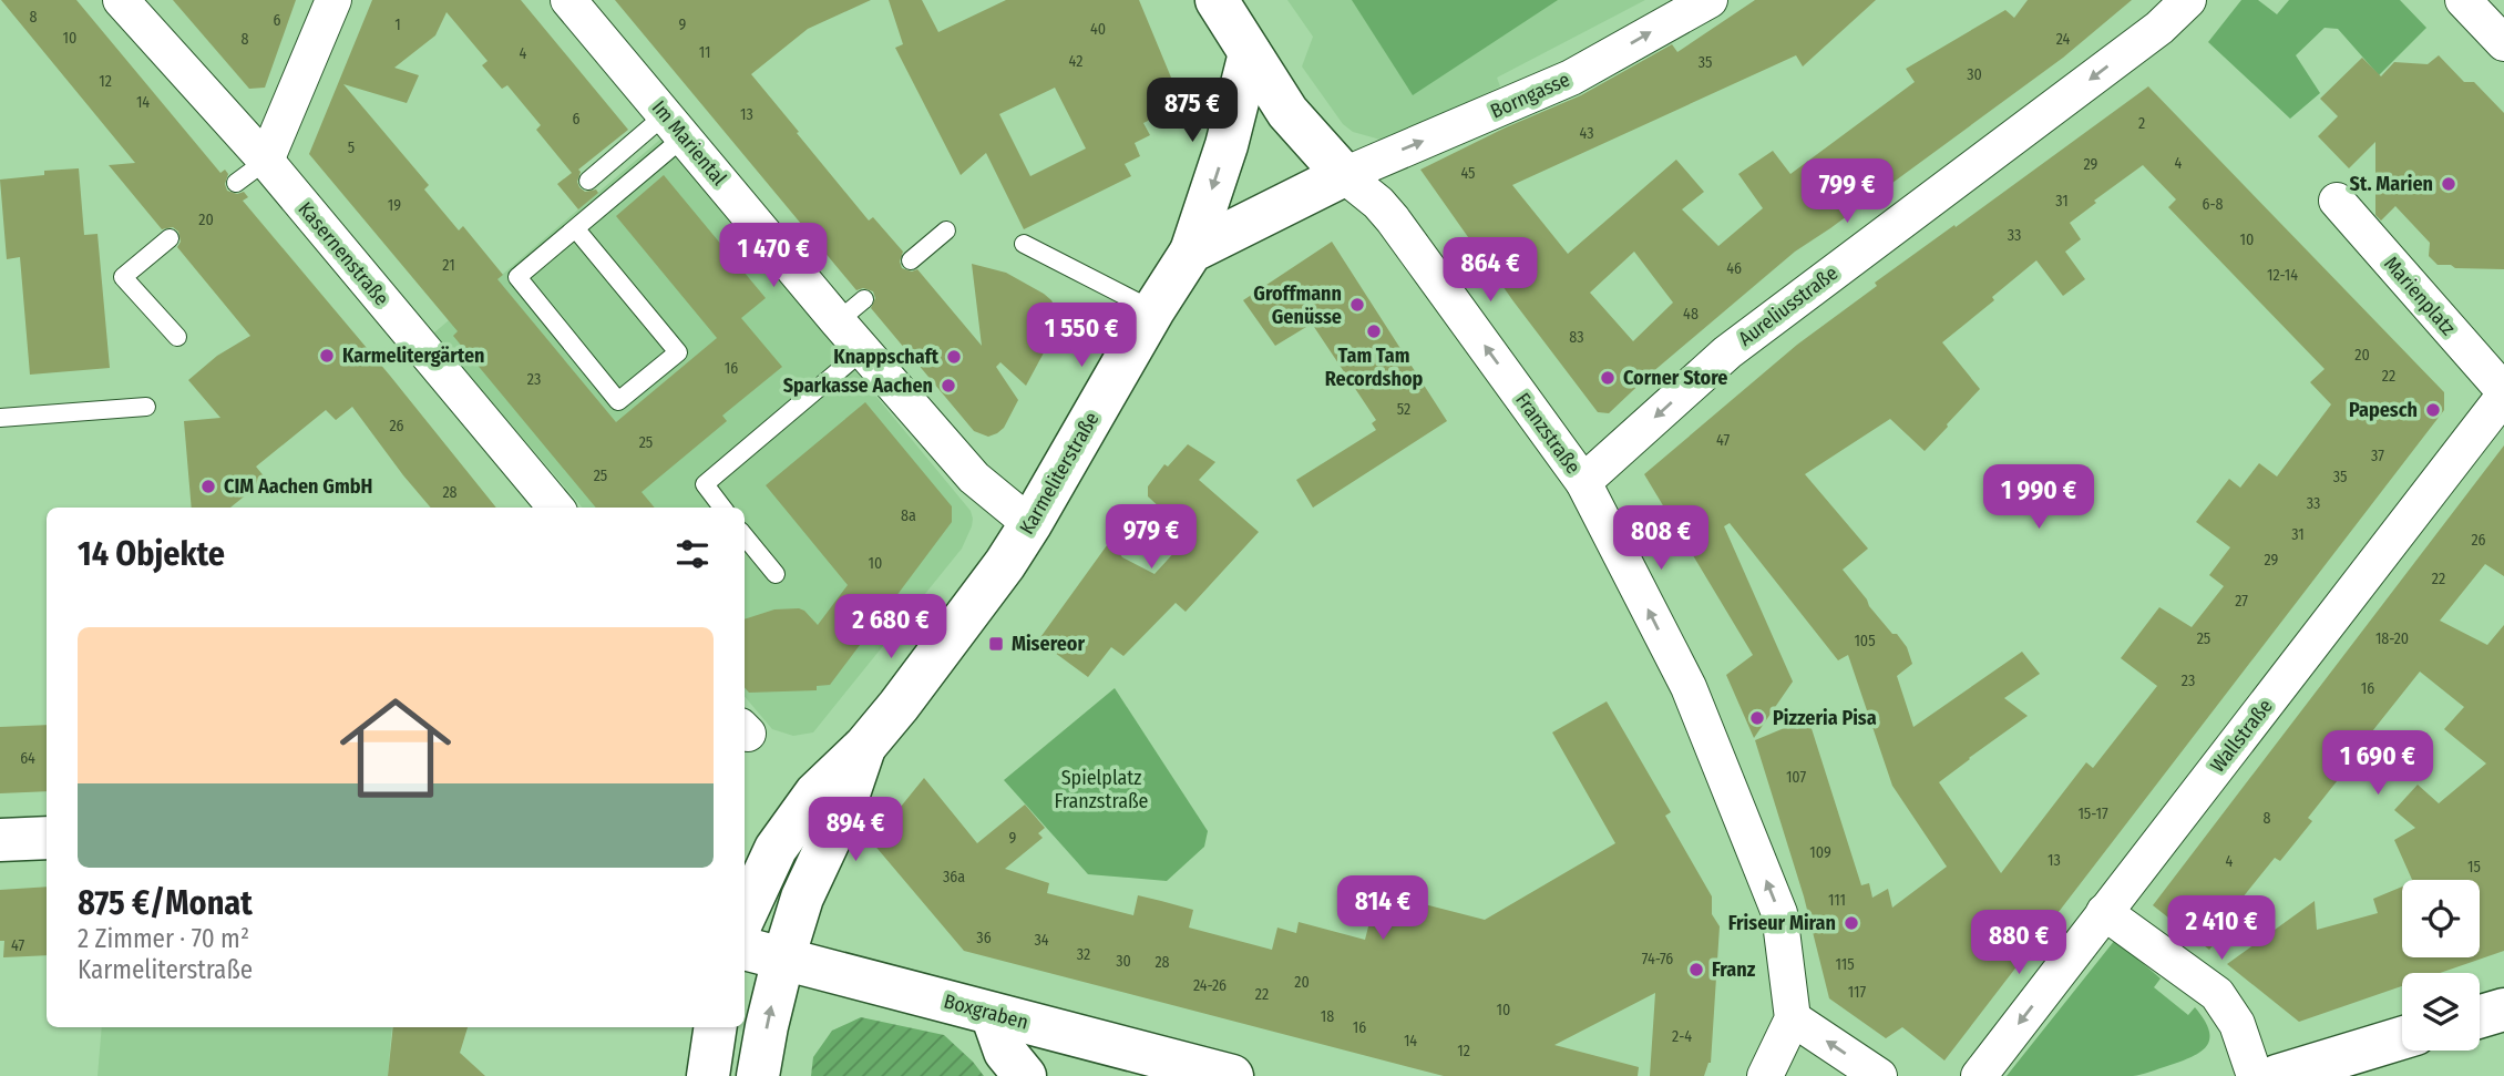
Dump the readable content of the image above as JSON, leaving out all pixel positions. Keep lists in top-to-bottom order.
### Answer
{
  "streets": {
    "street": [
      "Borngasse",
      "Im Mariental",
      "Kasernenstraße",
      "Marienplatz",
      "Aureliusstraße",
      "Franzstraße",
      "Karmeliterstraße",
      "Wallstraße",
      "Boxgraben"
    ]
  },
  "crossings": [
    ["Borngasse", "Franzstraße"],
    ["Im Mariental", "Karmeliterstraße"],
    ["Marienplatz", "Wallstraße"],
    ["Aureliusstraße", "Franzstraße"],
    ["Franzstraße", "Karmeliterstraße"],
    ["Karmeliterstraße", "Boxgraben"]
  ],
  "one_way": ["Borngasse", "Aureliusstraße", "Franzstraße"],
  "parks": ["Spielplatz Franzstraße"],
  "places": {
    "other": [
      "St. Marien",
      "Groffmann Genüsse",
      "Tam Tam Recordshop",
      "Karmelitergärten",
      "Knappschaft",
      "Corner Store",
      "Sparkasse Aachen",
      "Papesch",
      "CIM Aachen GmbH",
      "Pizzeria Pisa",
      "Friseur Miran",
      "Franz"
    ],
    "transit": ["Misereor"]
  },
  "house_numbers": [
    "8",
    "6",
    "1",
    "9",
    "40",
    "10",
    "8",
    "24",
    "11",
    "4",
    "42",
    "35",
    "30",
    "12",
    "14",
    "13",
    "6",
    "2",
    "43",
    "5",
    "4",
    "29",
    "45",
    "31",
    "6-8",
    "19",
    "20",
    "33",
    "10",
    "21",
    "46",
    "12-14",
    "48",
    "83",
    "20",
    "16",
    "22",
    "23",
    "52",
    "26",
    "47",
    "25",
    "37",
    "25",
    "35",
    "28",
    "33",
    "8a",
    "31",
    "26",
    "29",
    "10",
    "22",
    "27",
    "25",
    "18-20",
    "105",
    "23",
    "16",
    "64",
    "107",
    "15-17",
    "8",
    "9",
    "109",
    "13",
    "4",
    "15",
    "36a",
    "111",
    "36",
    "34",
    "47",
    "32",
    "74-76",
    "30",
    "28",
    "115",
    "20",
    "24-26",
    "117",
    "22",
    "10",
    "18",
    "16",
    "2-4",
    "14",
    "12"
  ],
  "page": {
    "price": [
      "875 €",
      "799 €",
      "1 470 €",
      "864 €",
      "1 550 €",
      "1 990 €",
      "979 €",
      "808 €",
      "2 680 €",
      "1 690 €",
      "894 €",
      "814 €",
      "2 410 €",
      "880 €"
    ],
    "heading": "14 Objekte",
    "list": [
      {
        "name": "875 €/Monat",
        "note": "2 Zimmer · 70 m² · Karmeliterstraße"
      }
    ]
  }
}
